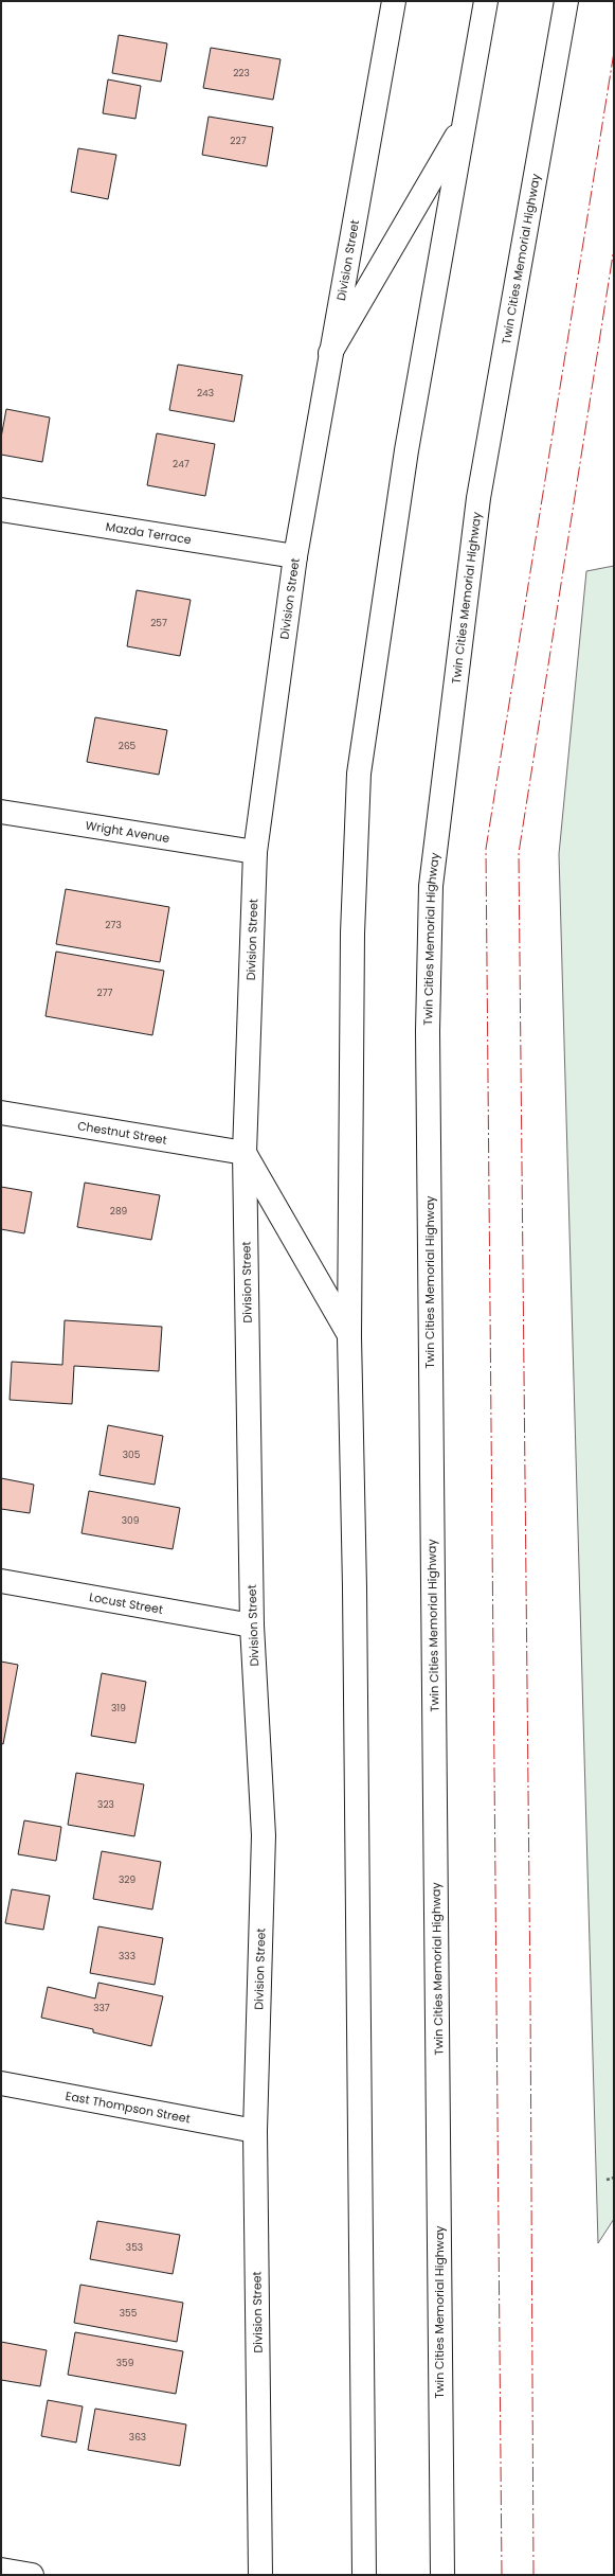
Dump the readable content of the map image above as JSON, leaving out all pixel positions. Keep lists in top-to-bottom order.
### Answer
{
  "streets": {
    "main road": [
      "Division Street",
      "Twin Cities Memorial Highway",
      "Mazda Terrace",
      "Wright Avenue",
      "Chestnut Street",
      "Locust Street",
      "East Thompson Street"
    ]
  },
  "crossings": [
    ["Division Street", "Mazda Terrace"],
    ["Division Street", "Wright Avenue"],
    ["Division Street", "Chestnut Street"],
    ["Division Street", "Locust Street"],
    ["Division Street", "East Thompson Street"]
  ],
  "house_numbers": [
    "223",
    "227",
    "243",
    "247",
    "257",
    "265",
    "273",
    "277",
    "289",
    "305",
    "309",
    "319",
    "323",
    "329",
    "333",
    "337",
    "353",
    "355",
    "359",
    "363"
  ]
}
